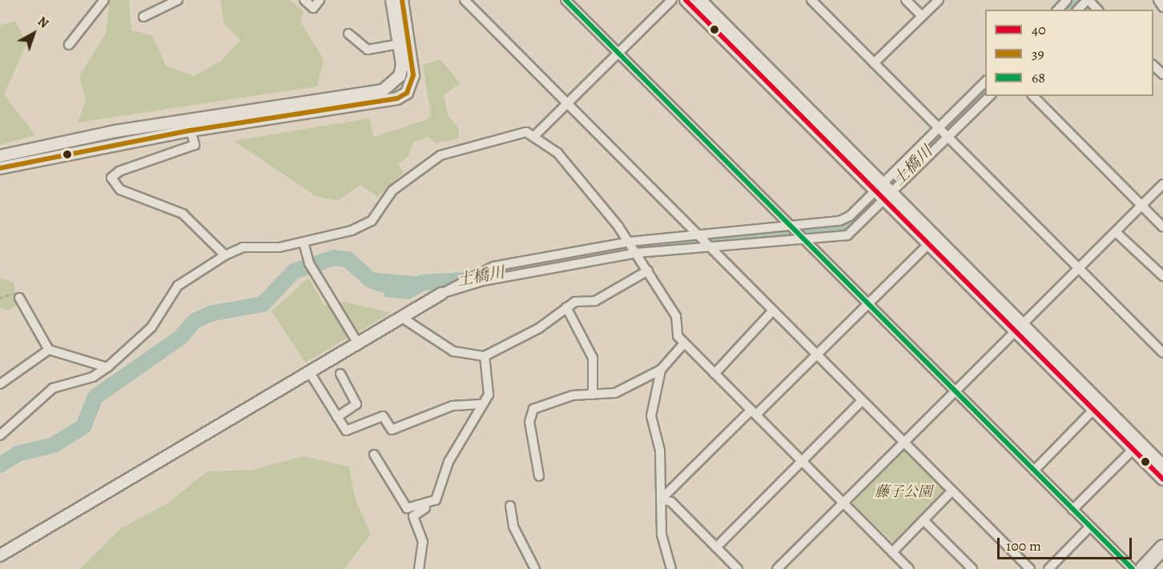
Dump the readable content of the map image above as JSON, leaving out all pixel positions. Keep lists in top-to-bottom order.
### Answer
{
  "water": ["土橋川"],
  "parks": ["藤子公園"],
  "lines": ["transit line 40", "transit line 39", "transit line 68"],
  "legend": ["40", "39", "68"],
  "scale_bar": "100 m",
  "north": "top right"
}
